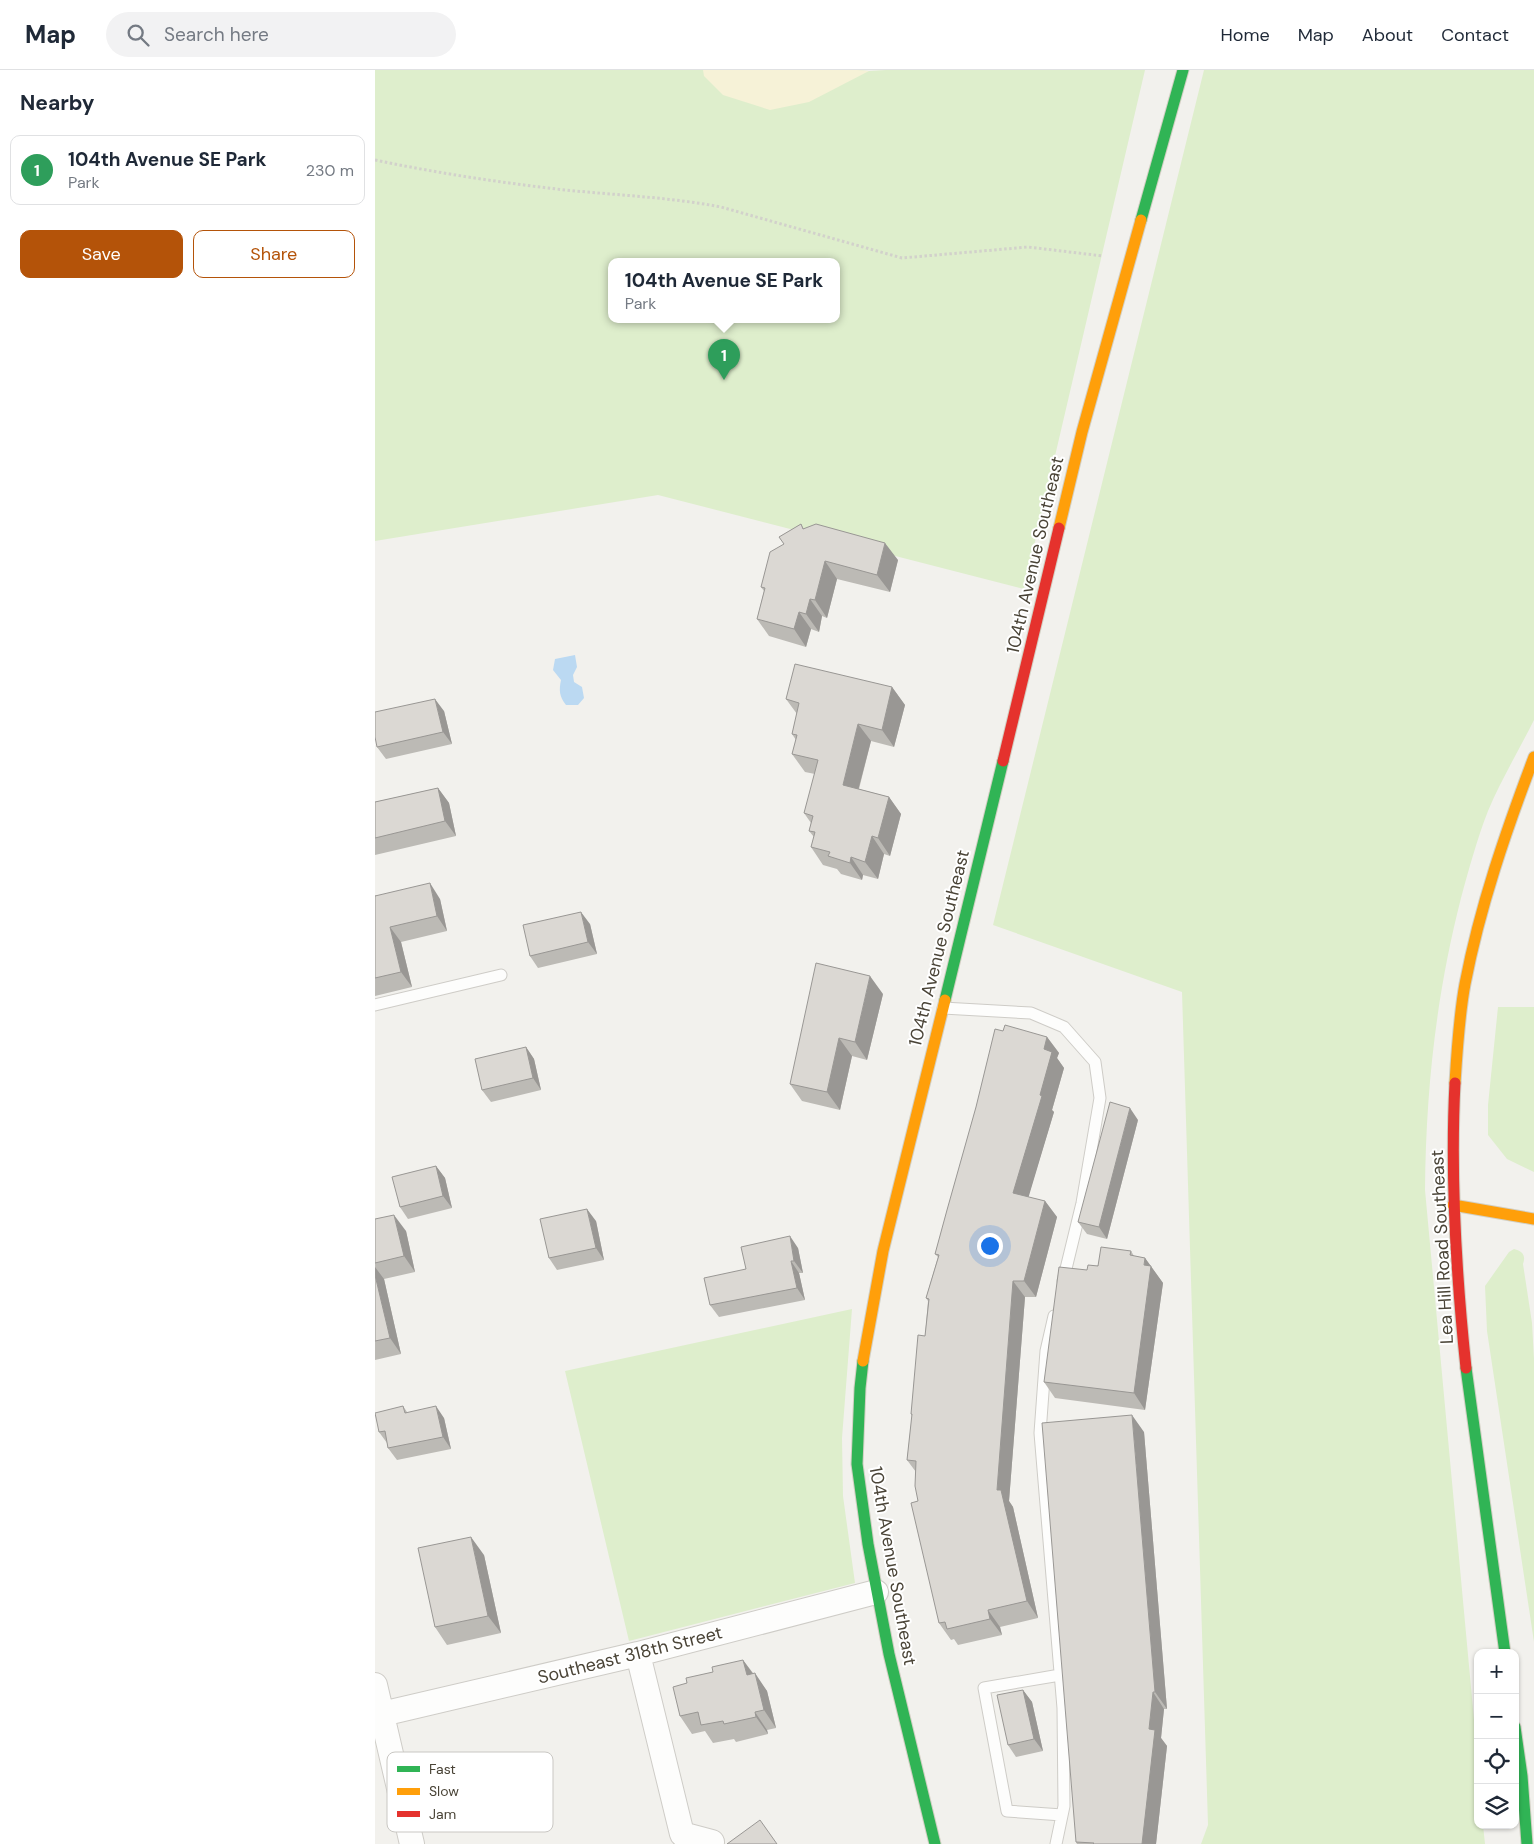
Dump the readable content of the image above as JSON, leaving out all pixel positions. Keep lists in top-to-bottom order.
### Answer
{
  "streets": {
    "street": ["104th Avenue Southeast", "Lea Hill Road Southeast", "Southeast 318th Street"]
  },
  "crossings": [
    ["104th Avenue Southeast", "Southeast 318th Street"]
  ],
  "legend": ["Fast", "Slow", "Jam"],
  "page": {
    "header": "Map",
    "search": "Search here",
    "nav": [
      "Home",
      "Map",
      "About",
      "Contact"
    ],
    "heading": "Nearby",
    "list": [
      {
        "mark": "1",
        "name": "104th Avenue SE Park",
        "note": "Park",
        "value": "230 m"
      }
    ],
    "buttons": ["Save", "Share"],
    "popup": ["104th Avenue SE Park", "Park"],
    "pins": "1",
    "map_buttons": ["+", "−"]
  }
}
